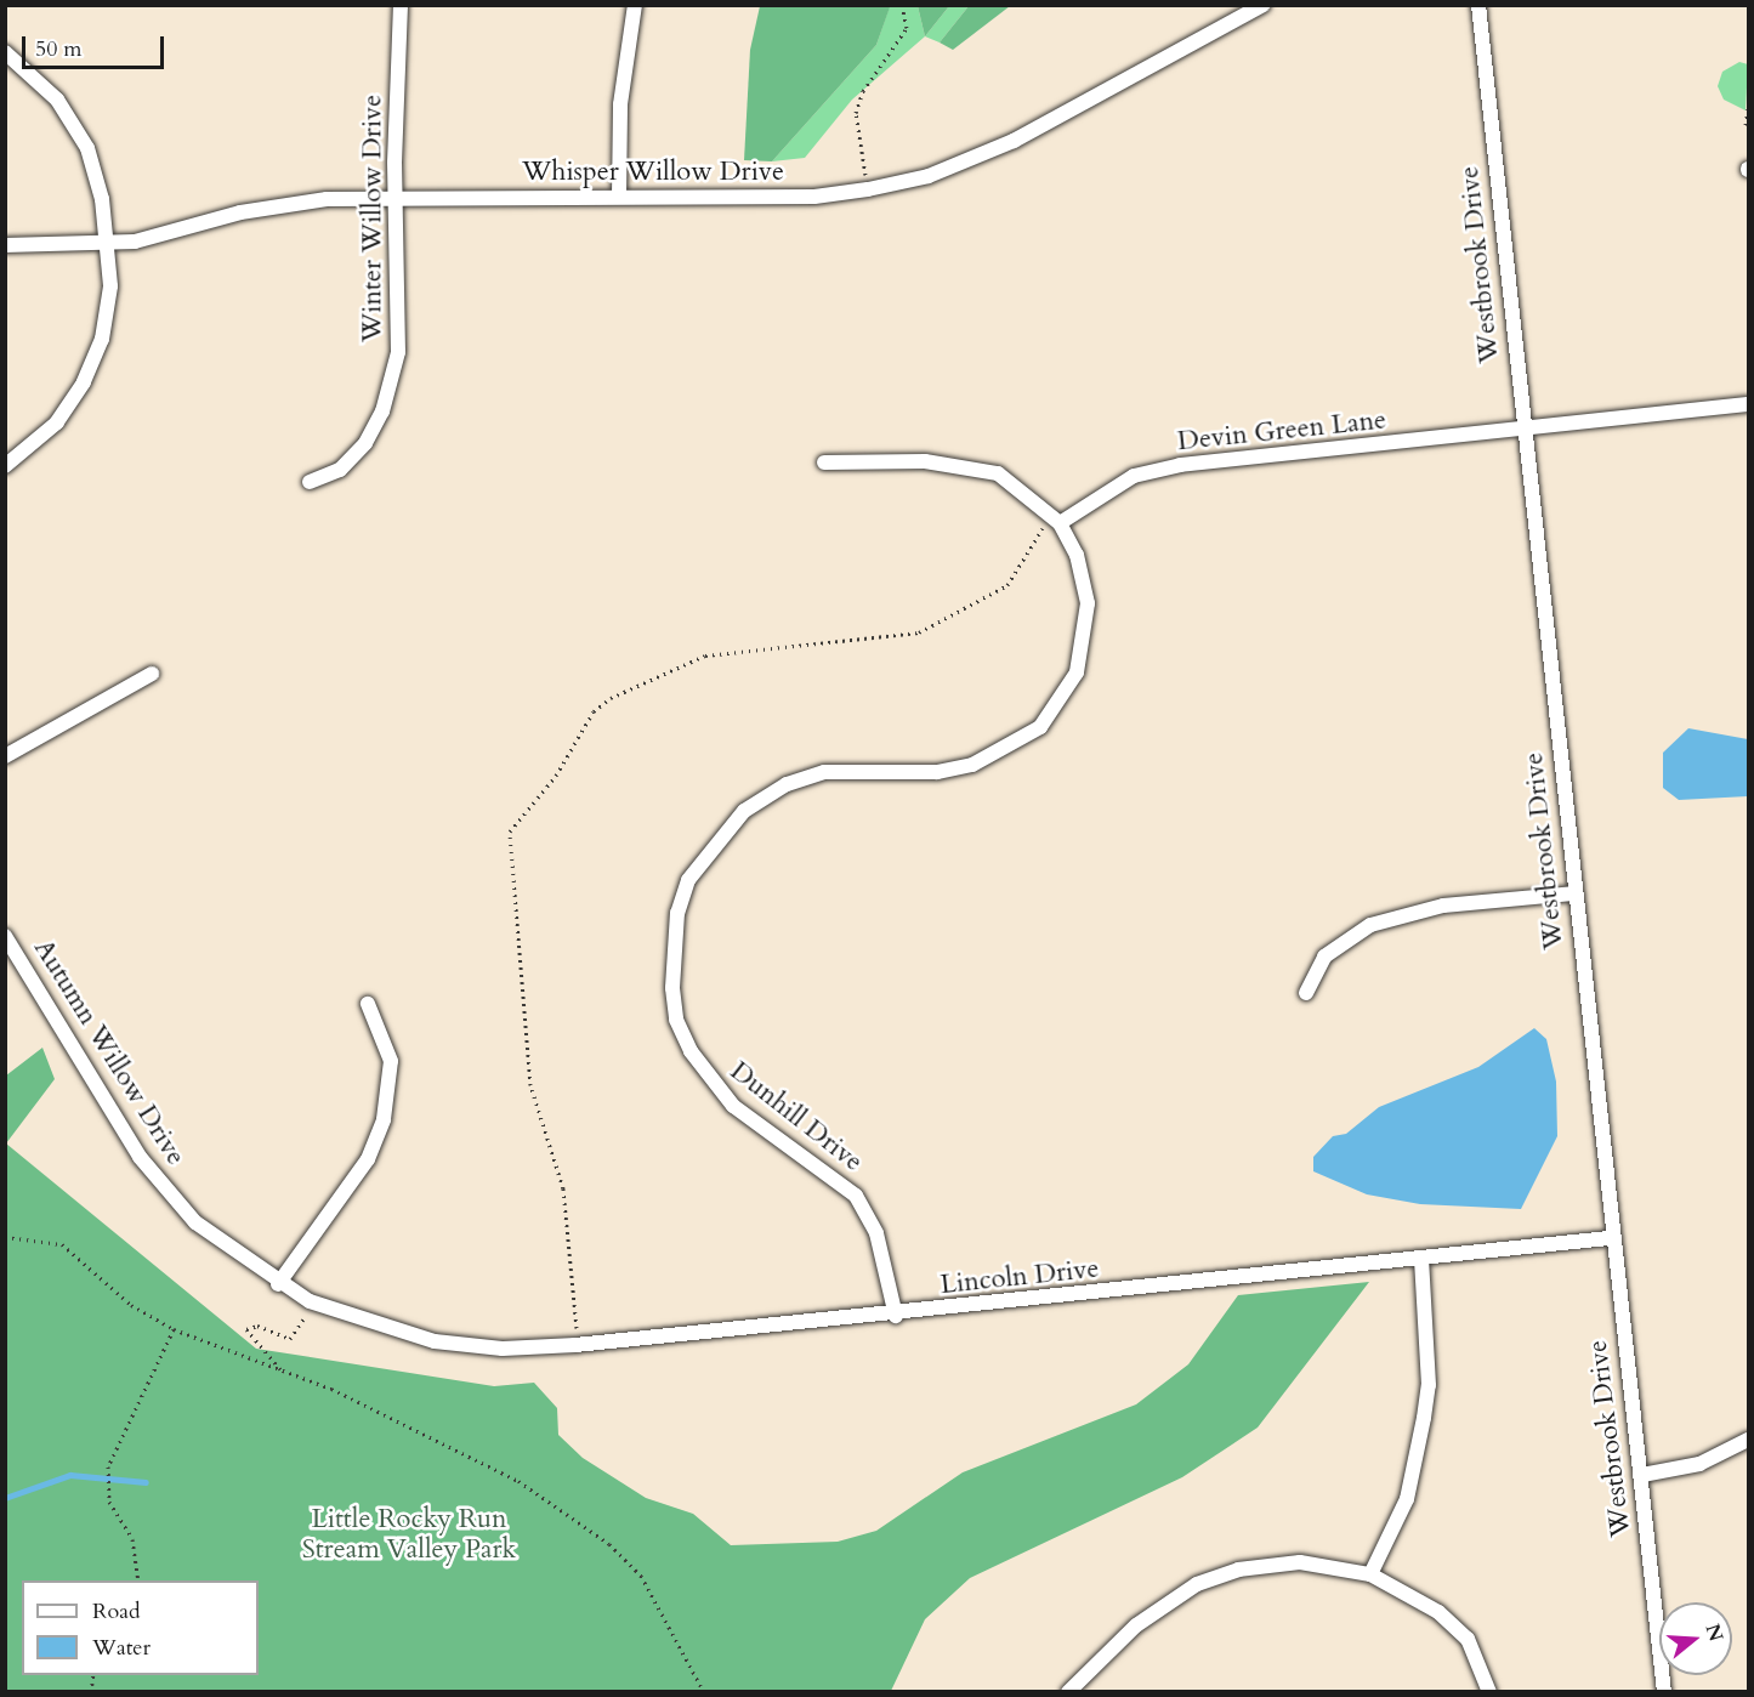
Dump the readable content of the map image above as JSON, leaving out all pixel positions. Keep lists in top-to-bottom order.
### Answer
{
  "streets": {
    "street": [
      "Whisper Willow Drive",
      "Winter Willow Drive",
      "Westbrook Drive",
      "Devin Green Lane",
      "Autumn Willow Drive",
      "Dunhill Drive",
      "Lincoln Drive"
    ]
  },
  "crossings": [
    ["Whisper Willow Drive", "Winter Willow Drive"],
    ["Westbrook Drive", "Devin Green Lane"],
    ["Westbrook Drive", "Lincoln Drive"],
    ["Devin Green Lane", "Dunhill Drive"],
    ["Autumn Willow Drive", "Lincoln Drive"],
    ["Dunhill Drive", "Lincoln Drive"]
  ],
  "parks": ["Little Rocky Run Stream Valley Park"],
  "legend": ["Road", "Water"],
  "scale_bar": "50 m",
  "north": "right"
}
